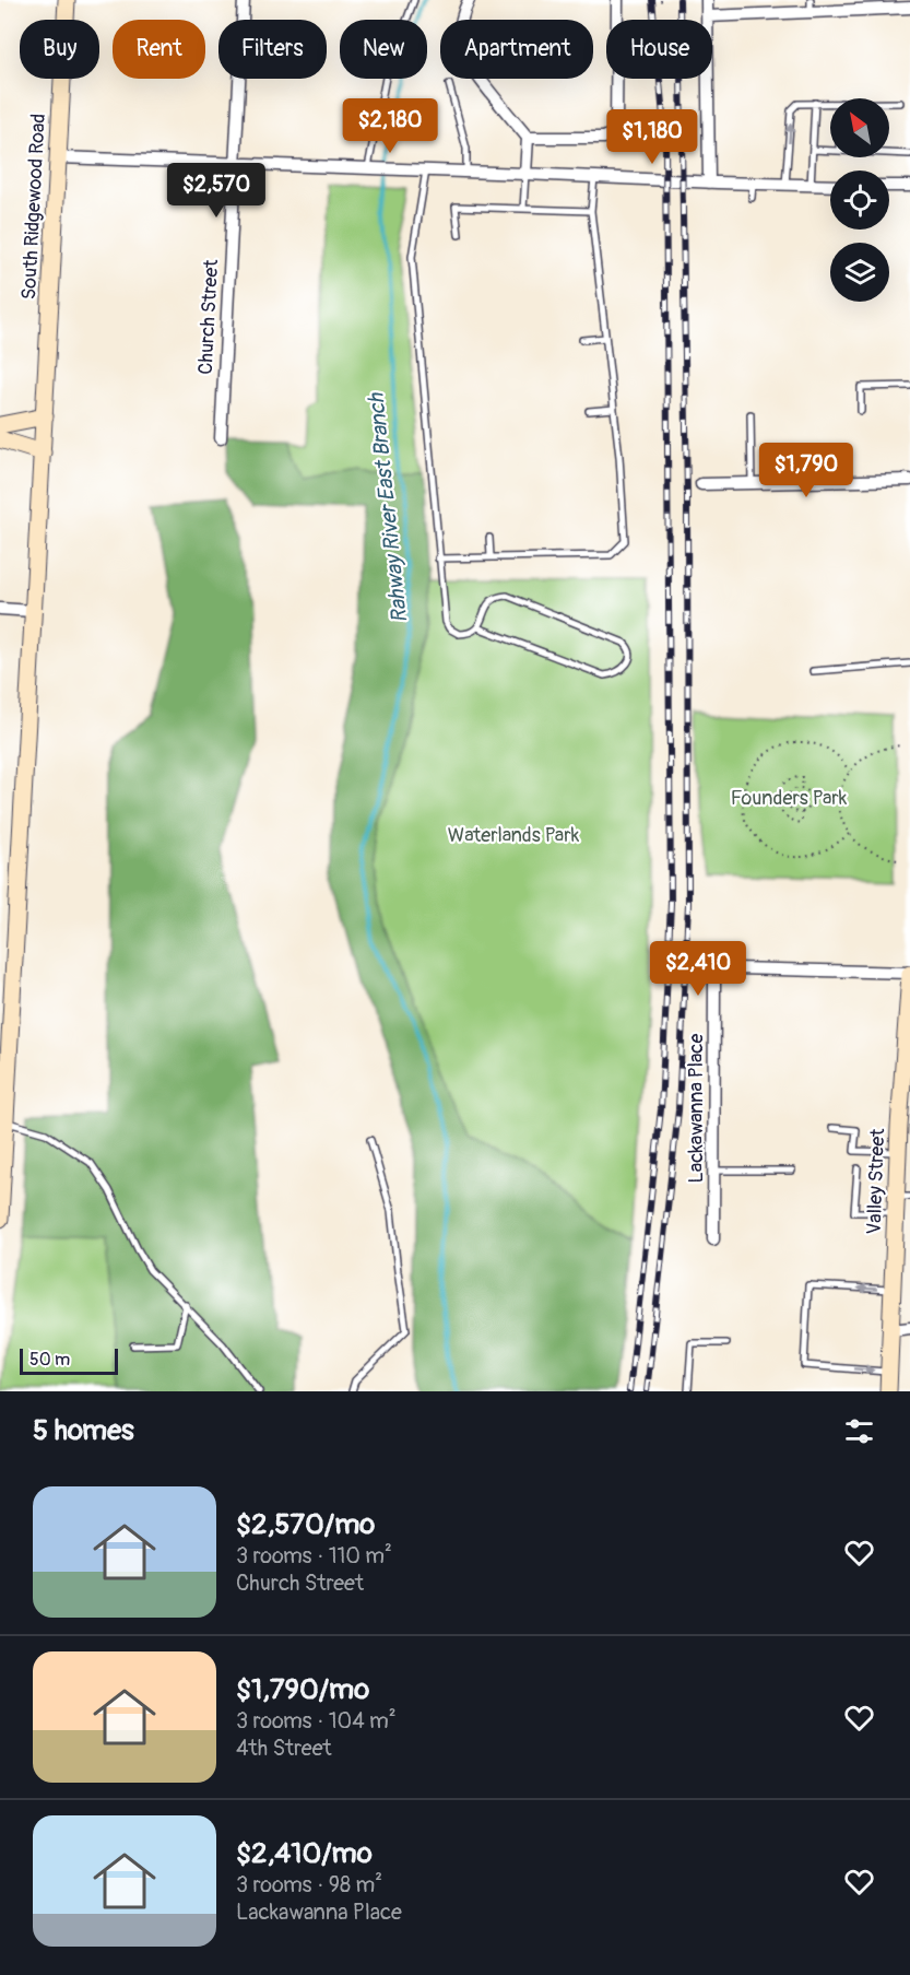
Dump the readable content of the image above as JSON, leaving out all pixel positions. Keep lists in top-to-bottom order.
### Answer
{
  "streets": {
    "street": [
      "South Ridgewood Road",
      "Church Street",
      "Lackawanna Place",
      "Valley Street"
    ]
  },
  "crossings": [
    ["Lackawanna Place", "Valley Street"]
  ],
  "water": ["Rahway River East Branch"],
  "parks": ["Founders Park", "Waterlands Park"],
  "scale_bar": "50 m",
  "north": "top left",
  "page": {
    "chip": [
      "Buy",
      "Rent",
      "Filters",
      "New",
      "Apartment",
      "House"
    ],
    "price": [
      "$2,180",
      "$1,180",
      "$2,570",
      "$1,790",
      "$2,410"
    ],
    "scale": "50 m",
    "heading": "5 homes",
    "list": [
      {
        "name": "$2,570/mo",
        "note": "3 rooms · 110 m² · Church Street"
      },
      {
        "name": "$1,790/mo",
        "note": "3 rooms · 104 m² · 4th Street"
      },
      {
        "name": "$2,410/mo",
        "note": "3 rooms · 98 m² · Lackawanna Place"
      }
    ]
  }
}
